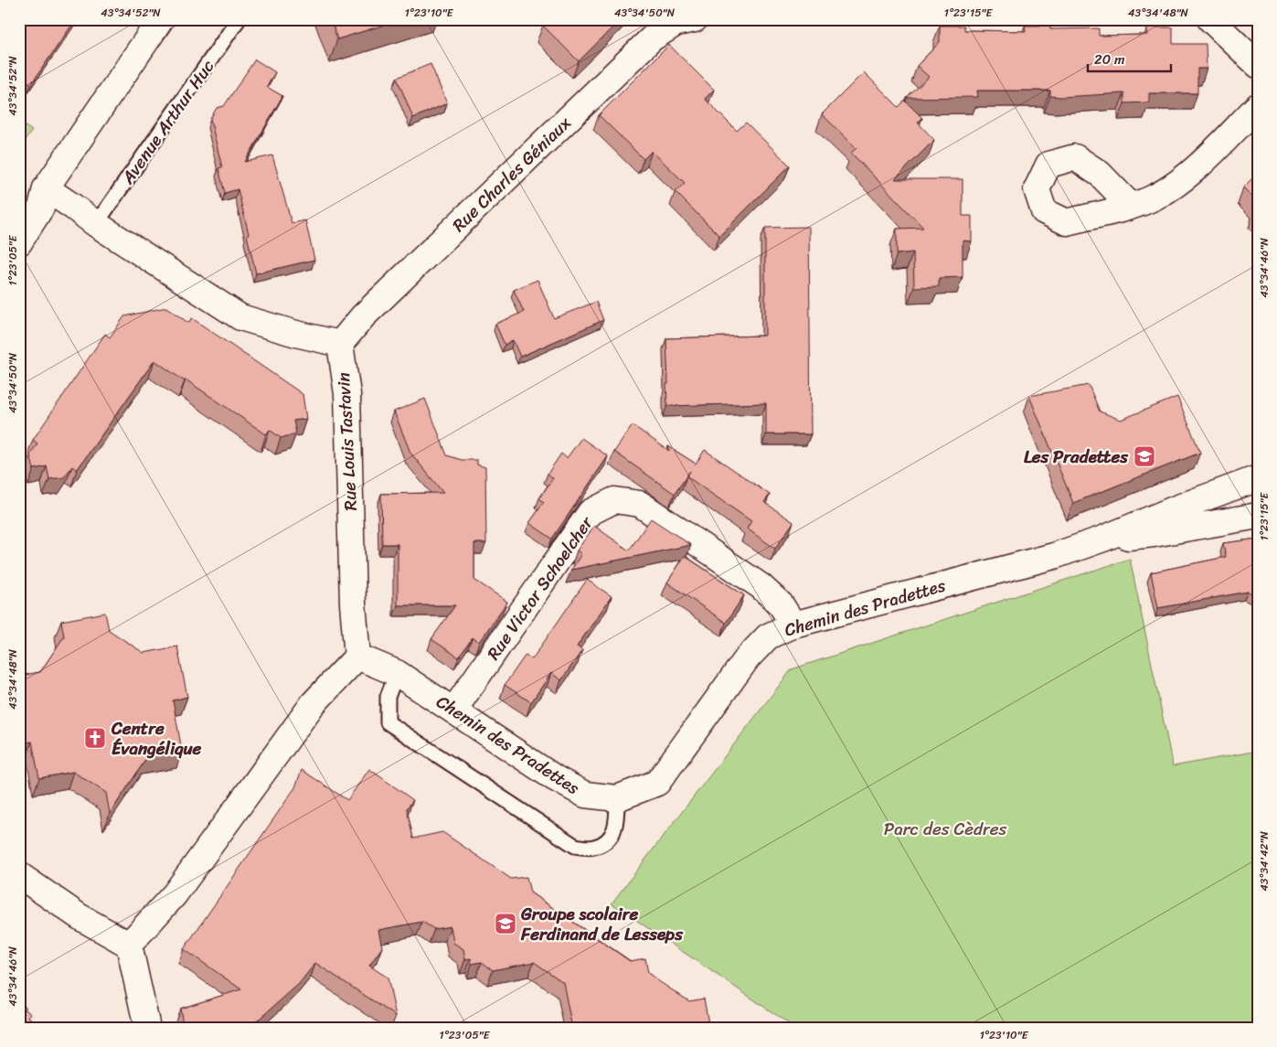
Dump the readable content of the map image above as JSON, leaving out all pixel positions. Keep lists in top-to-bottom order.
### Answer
{
  "streets": {
    "street": [
      "Rue Charles Géniaux",
      "Rue Louis Tastavin",
      "Rue Victor Schoelcher",
      "Chemin des Pradettes"
    ],
    "lane": ["Avenue Arthur Huc"]
  },
  "crossings": [
    ["Rue Charles Géniaux", "Rue Louis Tastavin"],
    ["Rue Louis Tastavin", "Chemin des Pradettes"],
    ["Rue Victor Schoelcher", "Chemin des Pradettes"]
  ],
  "parks": ["Parc des Cèdres"],
  "places": {
    "school or university": ["Les Pradettes", "Groupe scolaire Ferdinand de Lesseps"],
    "church": ["Centre Évangélique"]
  },
  "scale_bar": "20 m",
  "coordinates": [
    "43°34'52\"N",
    "1°23'10\"E",
    "43°34'50\"N",
    "1°23'15\"E",
    "43°34'48\"N",
    "1°23'05\"E",
    "43°34'46\"N",
    "43°34'42\"N"
  ]
}
